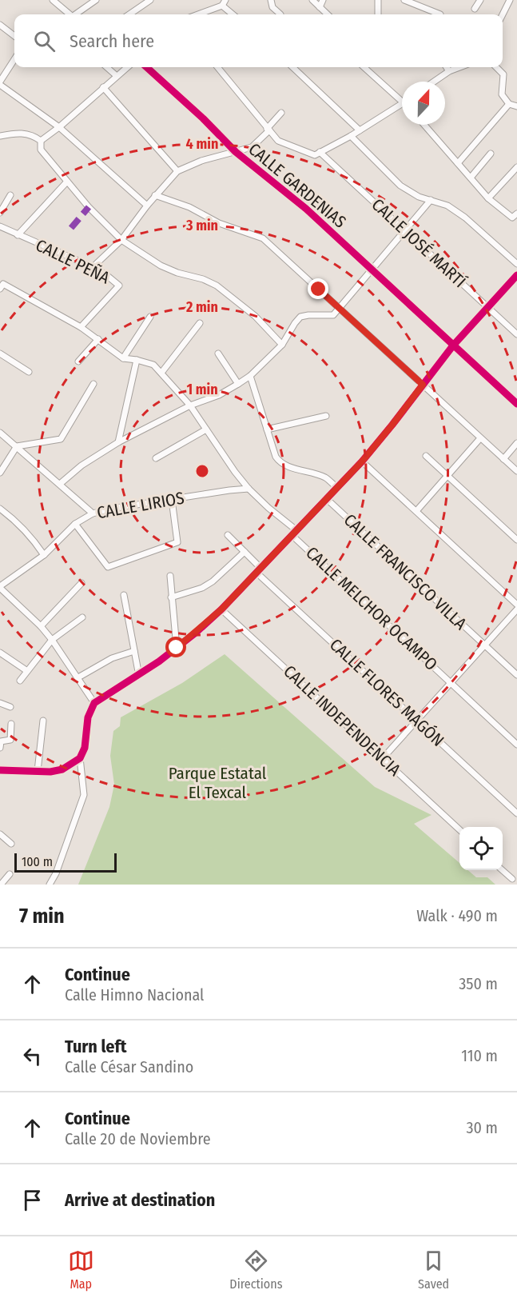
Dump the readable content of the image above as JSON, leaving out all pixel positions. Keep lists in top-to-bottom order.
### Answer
{
  "streets": {
    "street": [
      "CALLE GARDENIAS",
      "CALLE JOSÉ MARTÍ",
      "CALLE PEÑA",
      "CALLE LIRIOS",
      "CALLE FRANCISCO VILLA",
      "CALLE MELCHOR OCAMPO",
      "CALLE FLORES MAGÓN",
      "CALLE INDEPENDENCIA"
    ]
  },
  "parks": ["Parque Estatal El Texcal"],
  "scale_bar": "100 m",
  "north": "top",
  "page": {
    "search": "Search here",
    "scale": "100 m",
    "heading": ["7 min", "Walk · 490 m"],
    "list": [
      ["Continue", "Calle Himno Nacional", "350 m"],
      ["Turn left", "Calle César Sandino", "110 m"],
      ["Continue", "Calle 20 de Noviembre", "30 m"],
      "Arrive at destination"
    ],
    "nav": ["Map", "Directions", "Saved"]
  },
  "rings": [
    "4 min",
    "3 min",
    "2 min",
    "1 min"
  ]
}
